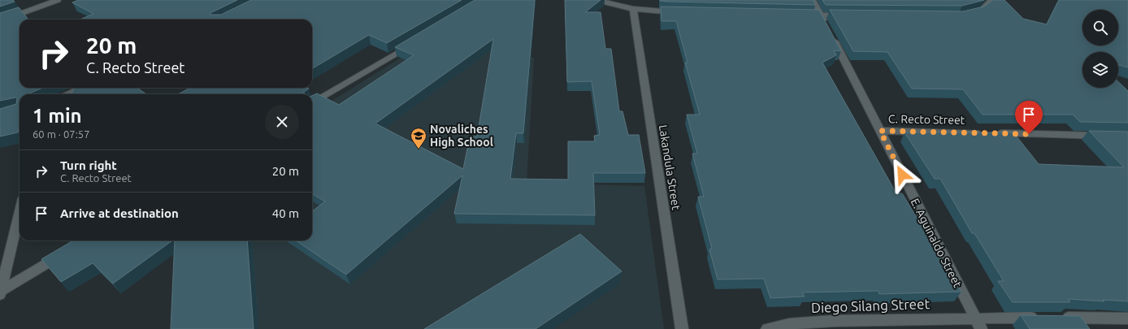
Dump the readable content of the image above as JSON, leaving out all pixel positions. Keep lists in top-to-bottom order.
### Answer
{
  "streets": {
    "street": [
      "C. Recto Street",
      "Lakandula Street",
      "E. Aguinaldo Street",
      "Diego Silang Street"
    ]
  },
  "crossings": [
    ["C. Recto Street", "E. Aguinaldo Street"],
    ["E. Aguinaldo Street", "Diego Silang Street"]
  ],
  "places": {
    "school or university": ["Novaliches High School"]
  },
  "page": {
    "turn": ["20 m", "C. Recto Street"],
    "heading": ["1 min", "60 m · 07:57"],
    "list": [
      {
        "name": "Turn right",
        "note": "C. Recto Street",
        "value": "20 m"
      },
      {
        "name": "Arrive at destination",
        "value": "40 m"
      }
    ]
  }
}
